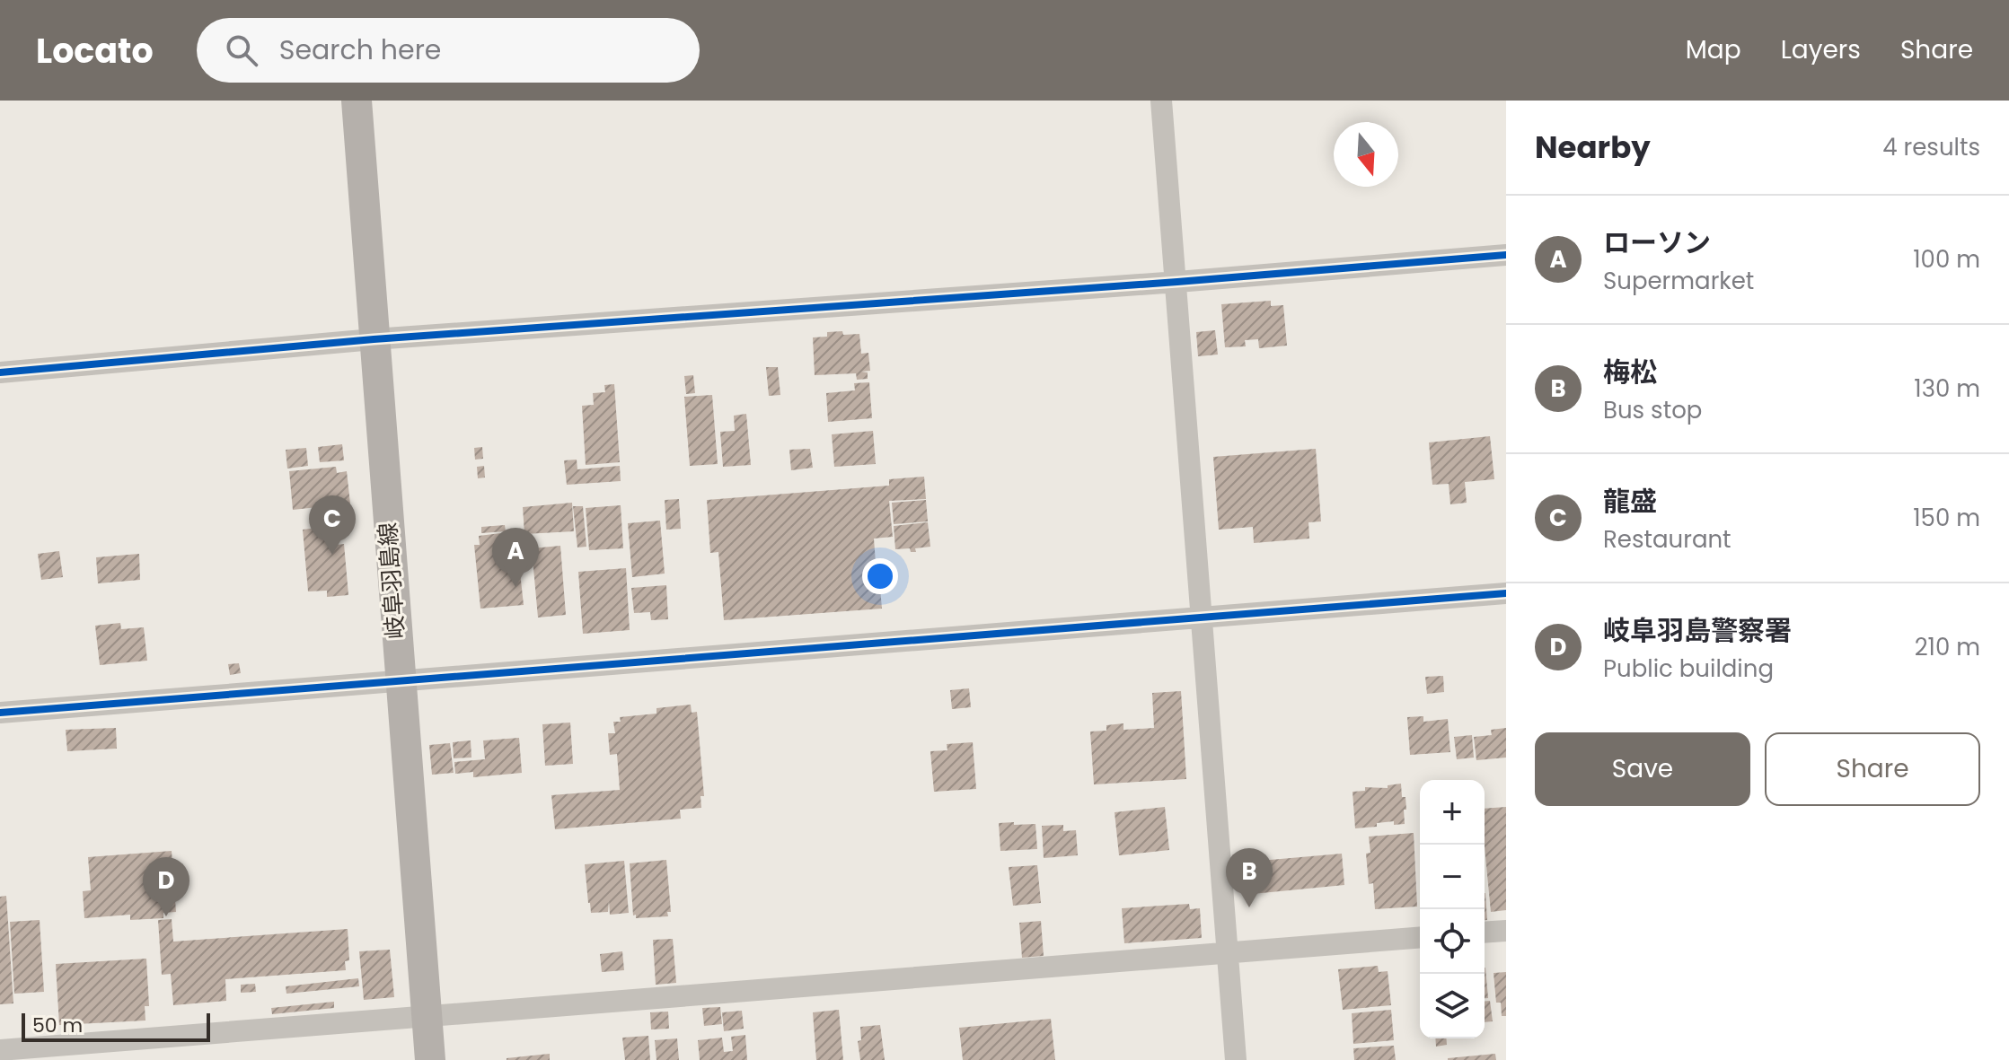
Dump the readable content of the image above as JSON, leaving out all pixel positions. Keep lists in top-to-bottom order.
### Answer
{
  "streets": {
    "main road": ["岐阜羽島線"]
  },
  "scale_bar": "50 m",
  "north": "bottom",
  "page": {
    "header": "Locato",
    "search": "Search here",
    "nav": ["Map", "Layers", "Share"],
    "heading": ["Nearby", "4 results"],
    "list": [
      {
        "mark": "A",
        "name": "ローソン",
        "note": "Supermarket",
        "value": "100 m"
      },
      {
        "mark": "B",
        "name": "梅松",
        "note": "Bus stop",
        "value": "130 m"
      },
      {
        "mark": "C",
        "name": "龍盛",
        "note": "Restaurant",
        "value": "150 m"
      },
      {
        "mark": "D",
        "name": "岐阜羽島警察署",
        "note": "Public building",
        "value": "210 m"
      }
    ],
    "pins": [
      "C",
      "A",
      "B",
      "D"
    ],
    "buttons": ["Save", "Share"],
    "map_buttons": ["+", "−"],
    "scale": "50 m"
  }
}
